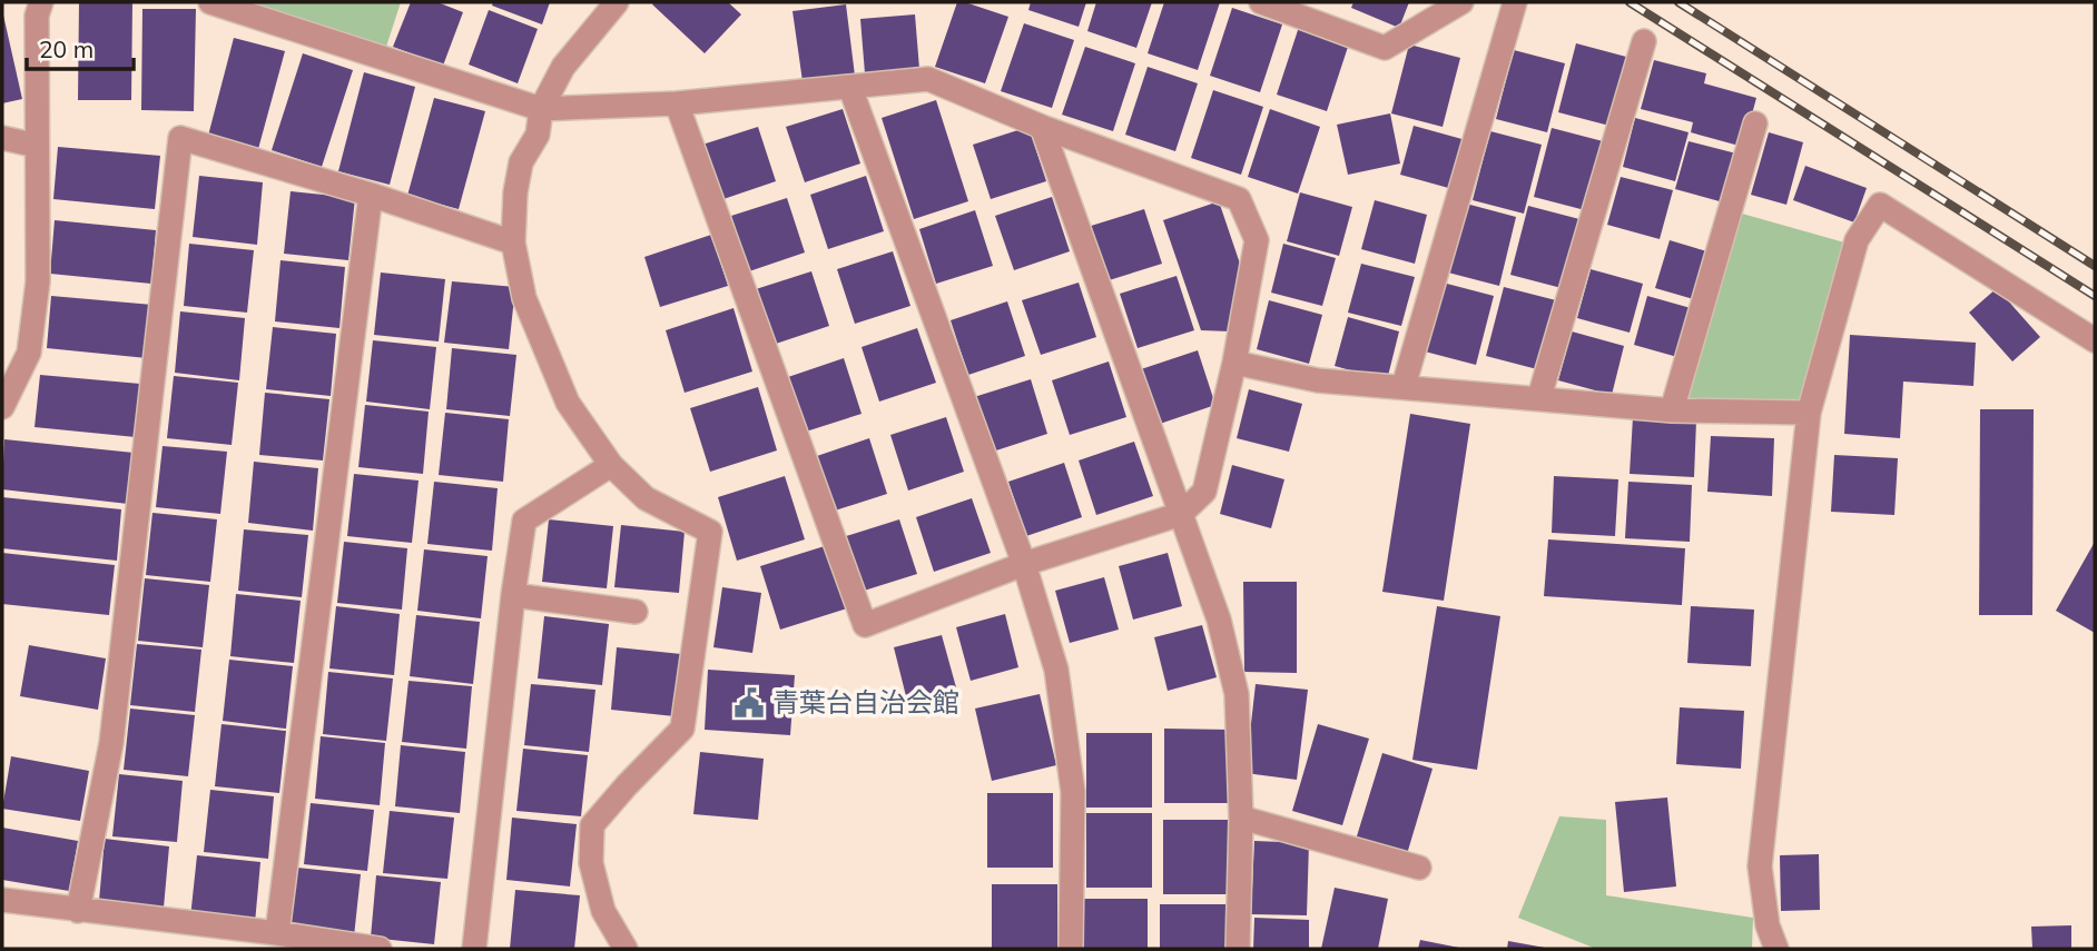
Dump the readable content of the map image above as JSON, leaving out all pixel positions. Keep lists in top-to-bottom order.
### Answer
{
  "places": {
    "public building": ["青葉台自治会館"]
  },
  "scale_bar": "20 m"
}
